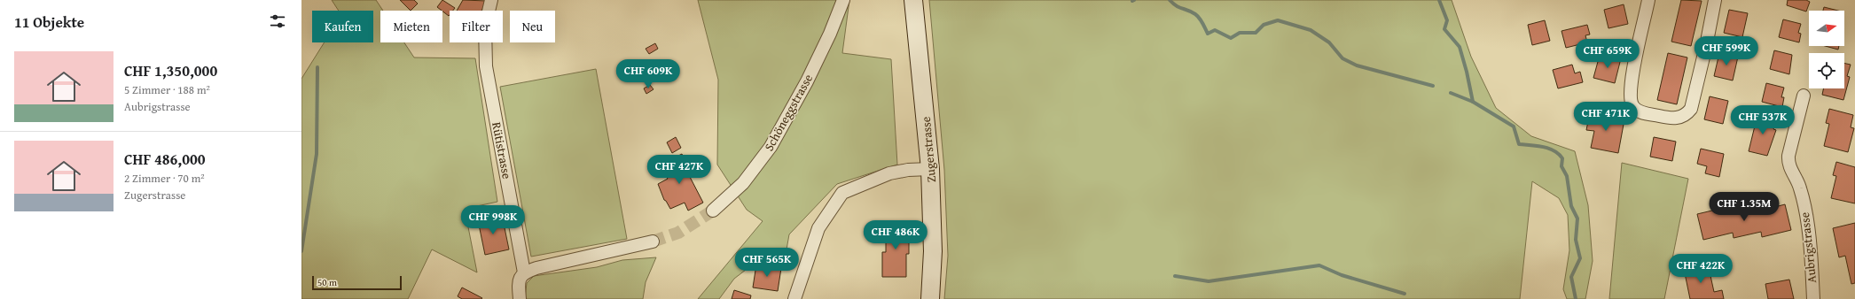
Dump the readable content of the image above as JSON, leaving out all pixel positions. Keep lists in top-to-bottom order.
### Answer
{
  "streets": {
    "main road": ["Zugerstrasse"],
    "street": ["Schöneggstrasse", "Rütistrasse", "Aubrigstrasse"]
  },
  "scale_bar": "50 m",
  "north": "right",
  "page": {
    "heading": "11 Objekte",
    "chip": [
      "Kaufen",
      "Mieten",
      "Filter",
      "Neu"
    ],
    "price": [
      "CHF 599K",
      "CHF 659K",
      "CHF 609K",
      "CHF 471K",
      "CHF 537K",
      "CHF 427K",
      "CHF 1.35M",
      "CHF 998K",
      "CHF 486K",
      "CHF 565K",
      "CHF 422K"
    ],
    "list": [
      {
        "name": "CHF 1,350,000",
        "note": "5 Zimmer · 188 m² · Aubrigstrasse"
      },
      {
        "name": "CHF 486,000",
        "note": "2 Zimmer · 70 m² · Zugerstrasse"
      }
    ],
    "scale": "50 m"
  }
}
